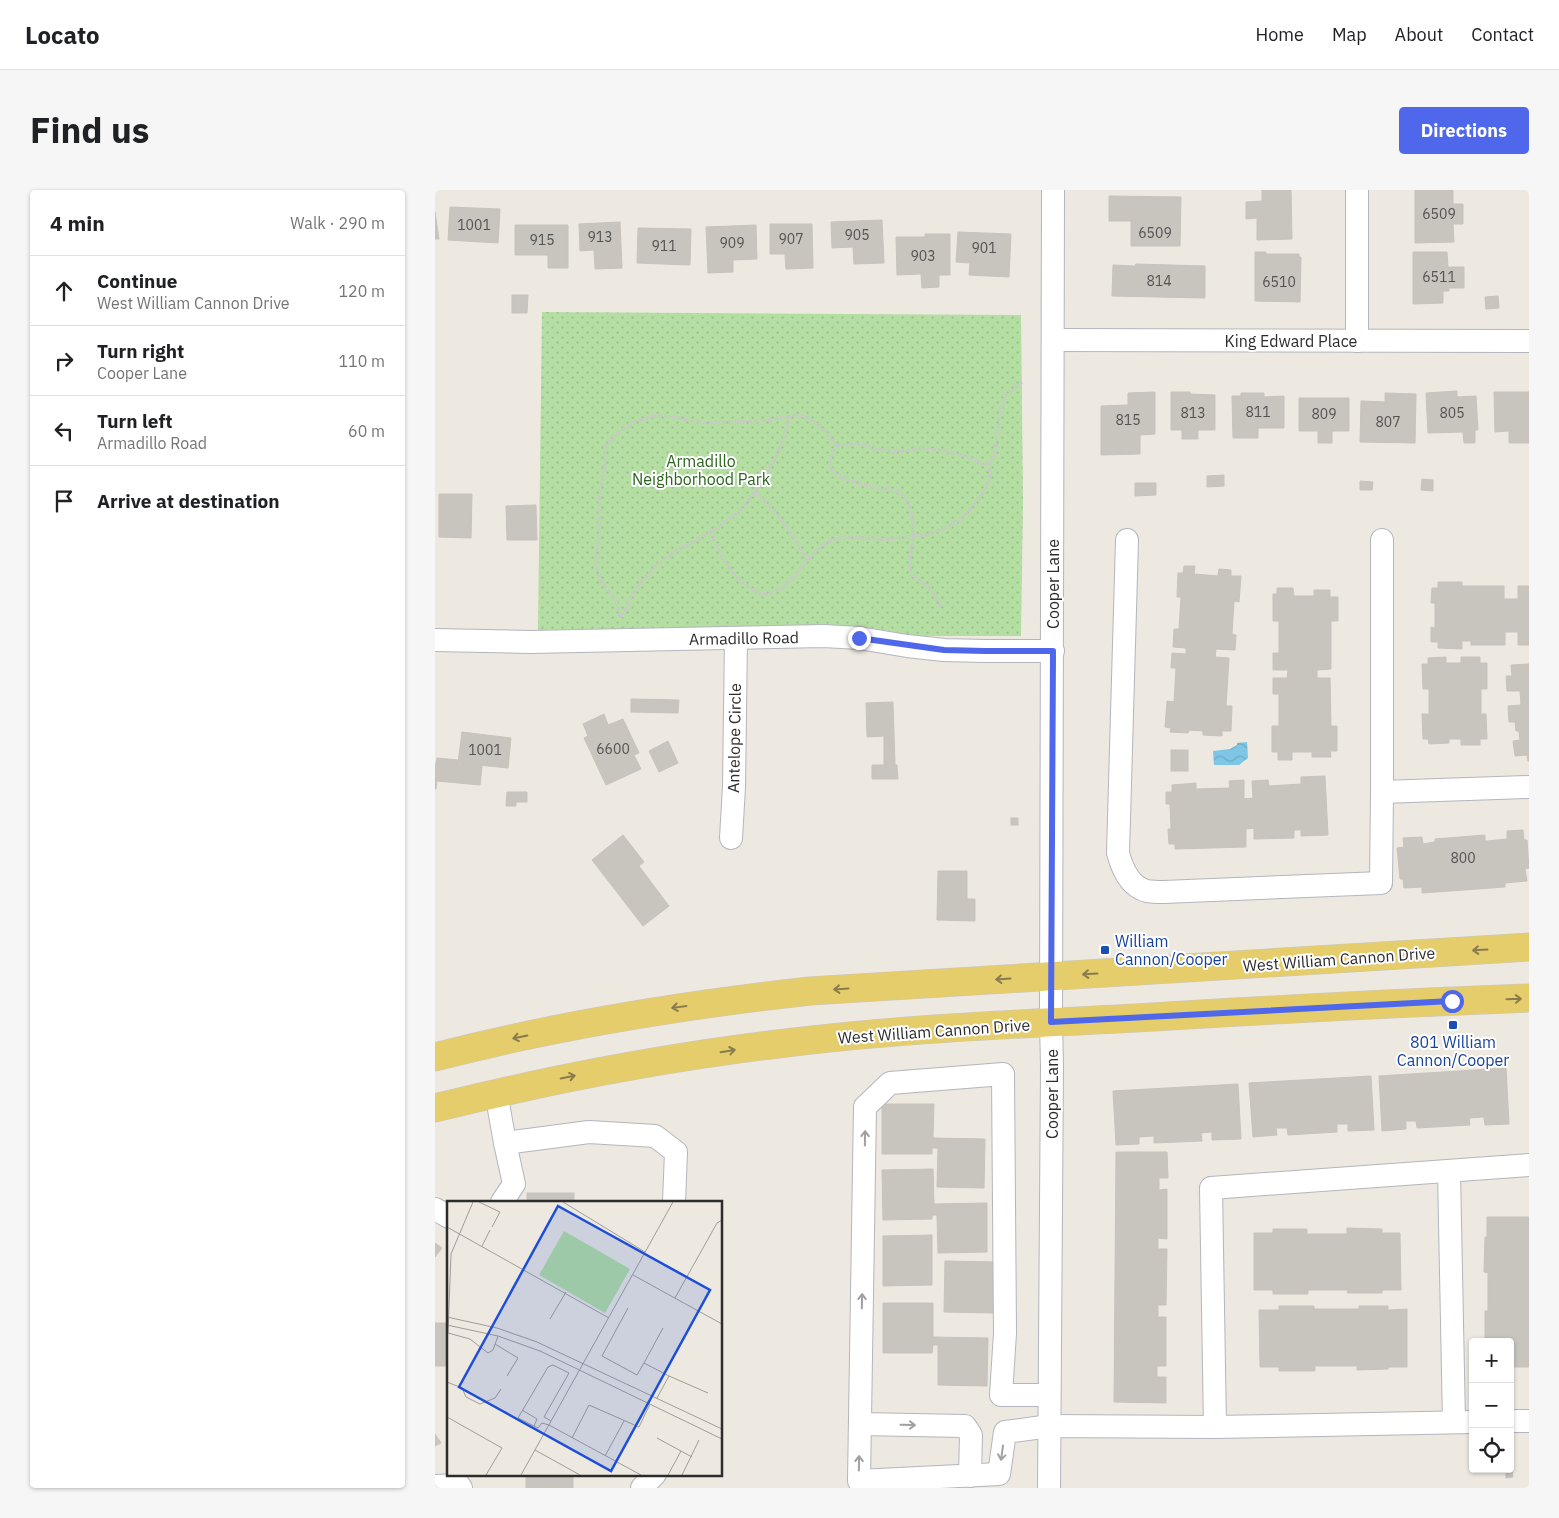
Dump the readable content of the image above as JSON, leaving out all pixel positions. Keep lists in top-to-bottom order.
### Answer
{
  "streets": {
    "main road": ["West William Cannon Drive"],
    "street": [
      "King Edward Place",
      "Cooper Lane",
      "Armadillo Road",
      "Antelope Circle"
    ]
  },
  "crossings": [
    ["King Edward Place", "Cooper Lane"],
    ["Cooper Lane", "Armadillo Road"],
    ["Cooper Lane", "West William Cannon Drive"],
    ["Armadillo Road", "Antelope Circle"]
  ],
  "parks": ["Armadillo Neighborhood Park"],
  "places": {
    "transit": ["William Cannon/Cooper", "801 William Cannon/Cooper"]
  },
  "house_numbers": [
    "6509",
    "1001",
    "6509",
    "905",
    "913",
    "907",
    "915",
    "909",
    "911",
    "901",
    "903",
    "6511",
    "814",
    "6510",
    "811",
    "813",
    "805",
    "809",
    "815",
    "807",
    "6600",
    "1001",
    "800"
  ],
  "page": {
    "header": "Locato",
    "nav": [
      "Home",
      "Map",
      "About",
      "Contact"
    ],
    "title": "Find us",
    "buttons": "Directions",
    "heading": ["4 min", "Walk · 290 m"],
    "list": [
      ["Continue", "West William Cannon Drive", "120 m"],
      ["Turn right", "Cooper Lane", "110 m"],
      ["Turn left", "Armadillo Road", "60 m"],
      "Arrive at destination"
    ],
    "map_buttons": ["+", "−"]
  }
}
